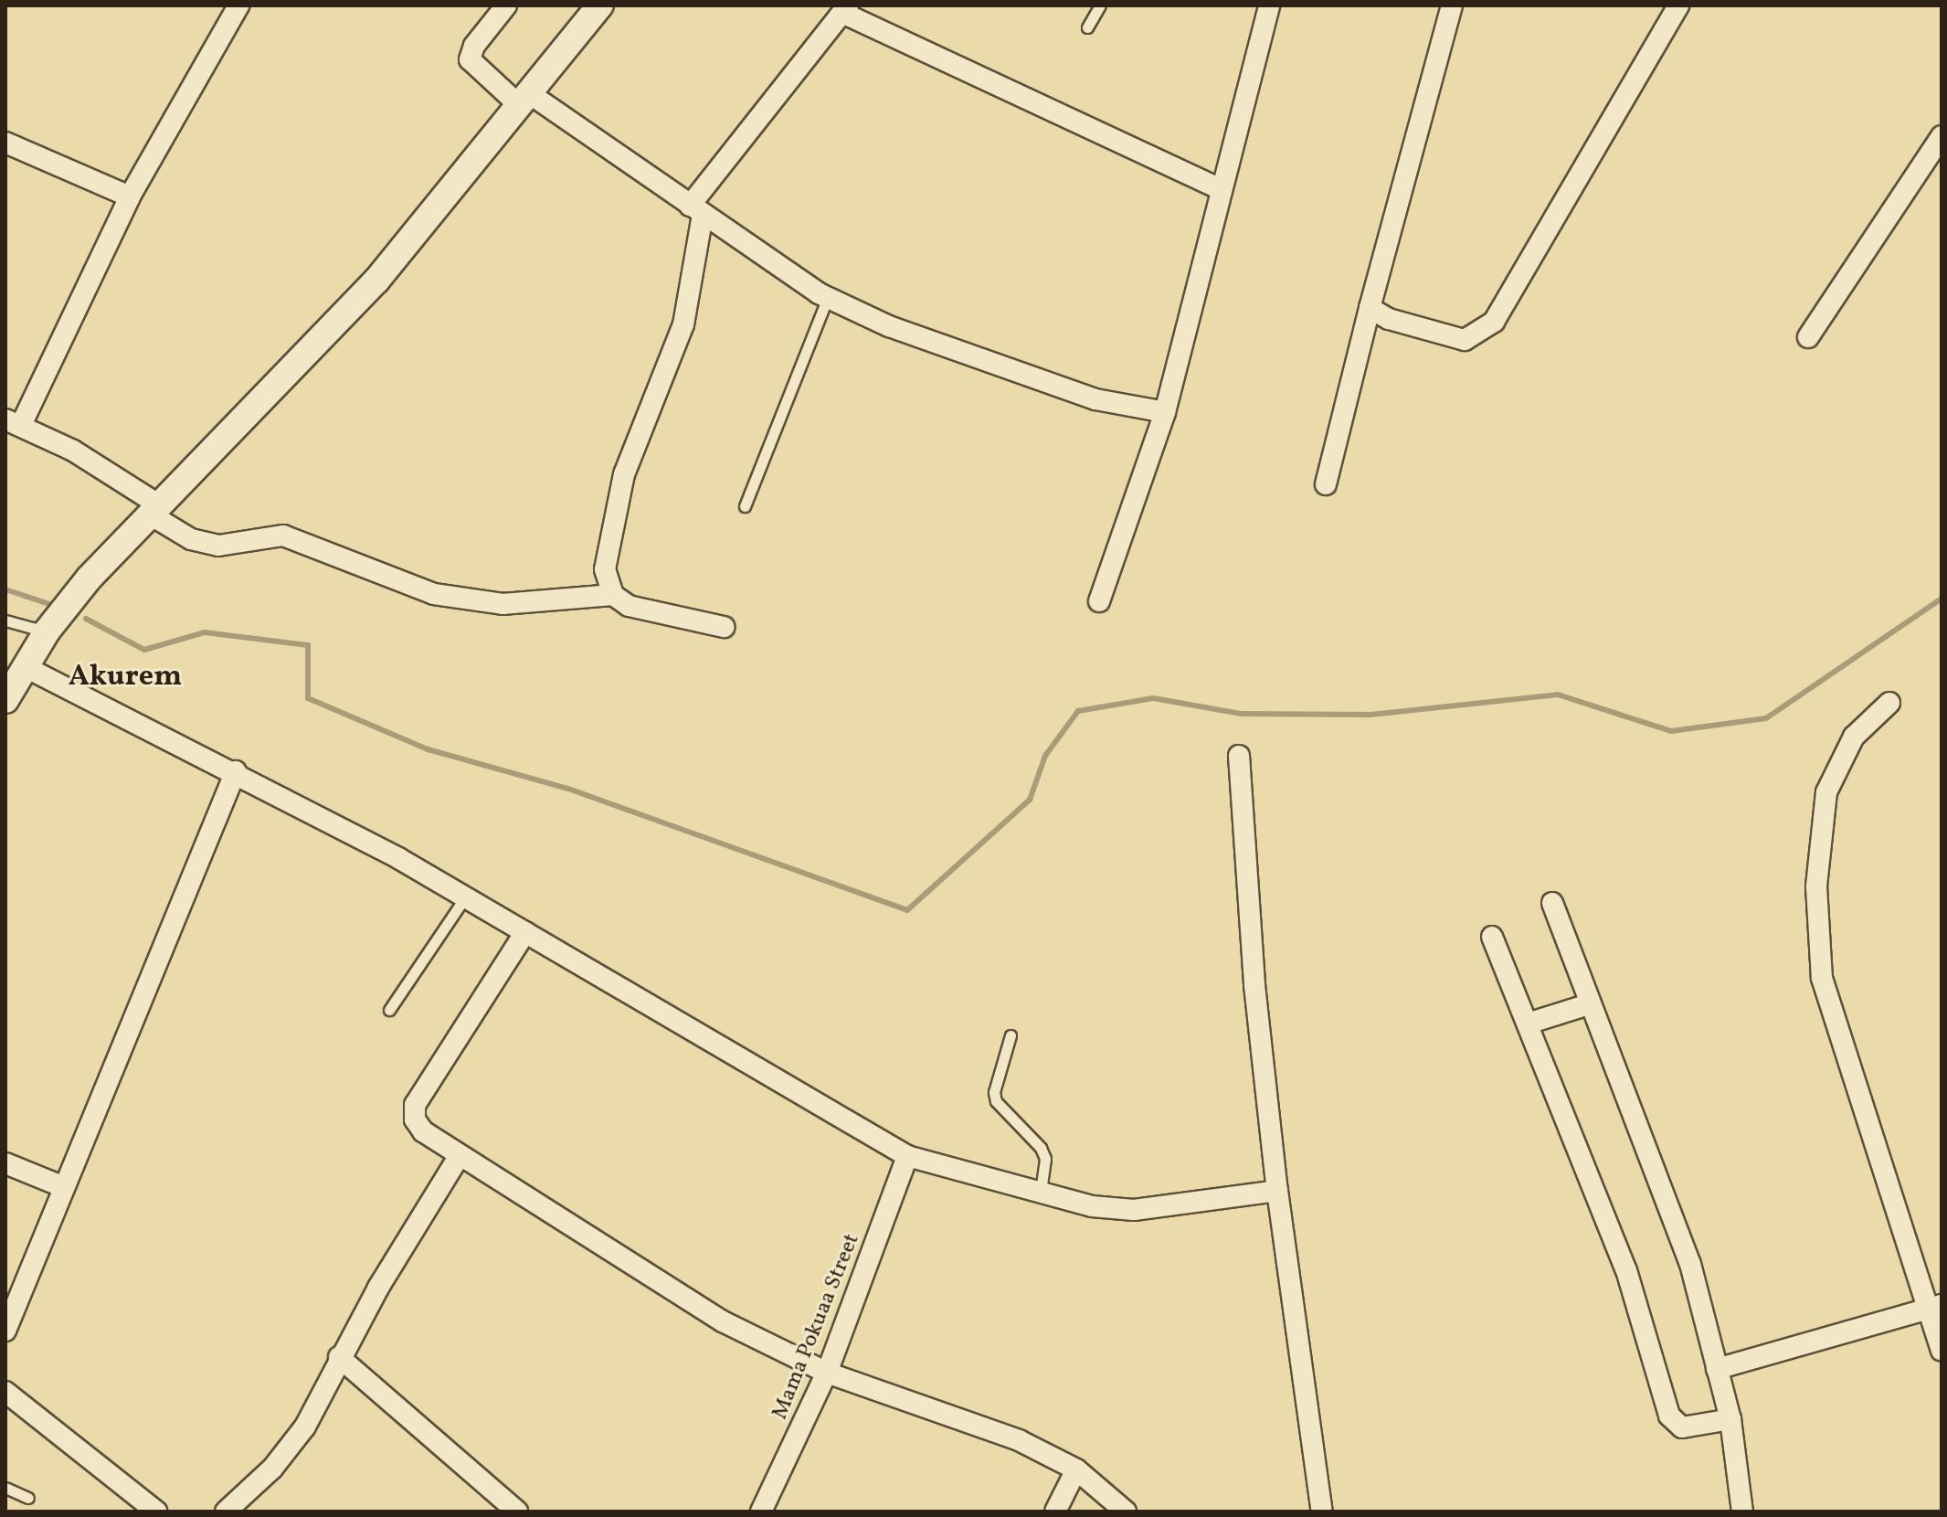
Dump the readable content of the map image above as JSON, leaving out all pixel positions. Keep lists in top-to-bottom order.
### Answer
{
  "streets": {
    "street": ["Mama Pokuaa Street"]
  },
  "districts": ["Akurem"]
}
